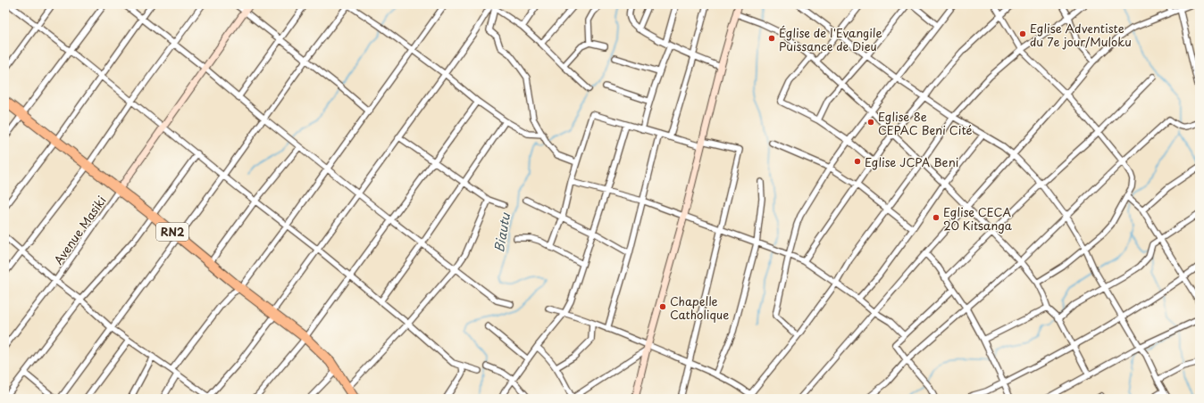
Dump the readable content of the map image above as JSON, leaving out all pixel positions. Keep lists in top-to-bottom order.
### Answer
{
  "streets": {
    "highway": ["RN2"],
    "street": ["Avenue Masiki"]
  },
  "crossings": [
    ["Avenue Masiki", "RN2"]
  ],
  "water": ["Biautu"],
  "places": [
    "Eglise Adventiste du 7e jour/Muloku",
    "Église de l'Evangile Puissance de Dieu",
    "Eglise 8e CEPAC Beni Cité",
    "Eglise JCPA Beni",
    "Eglise CECA 20 Kitsanga",
    "Chapelle Catholique"
  ]
}
